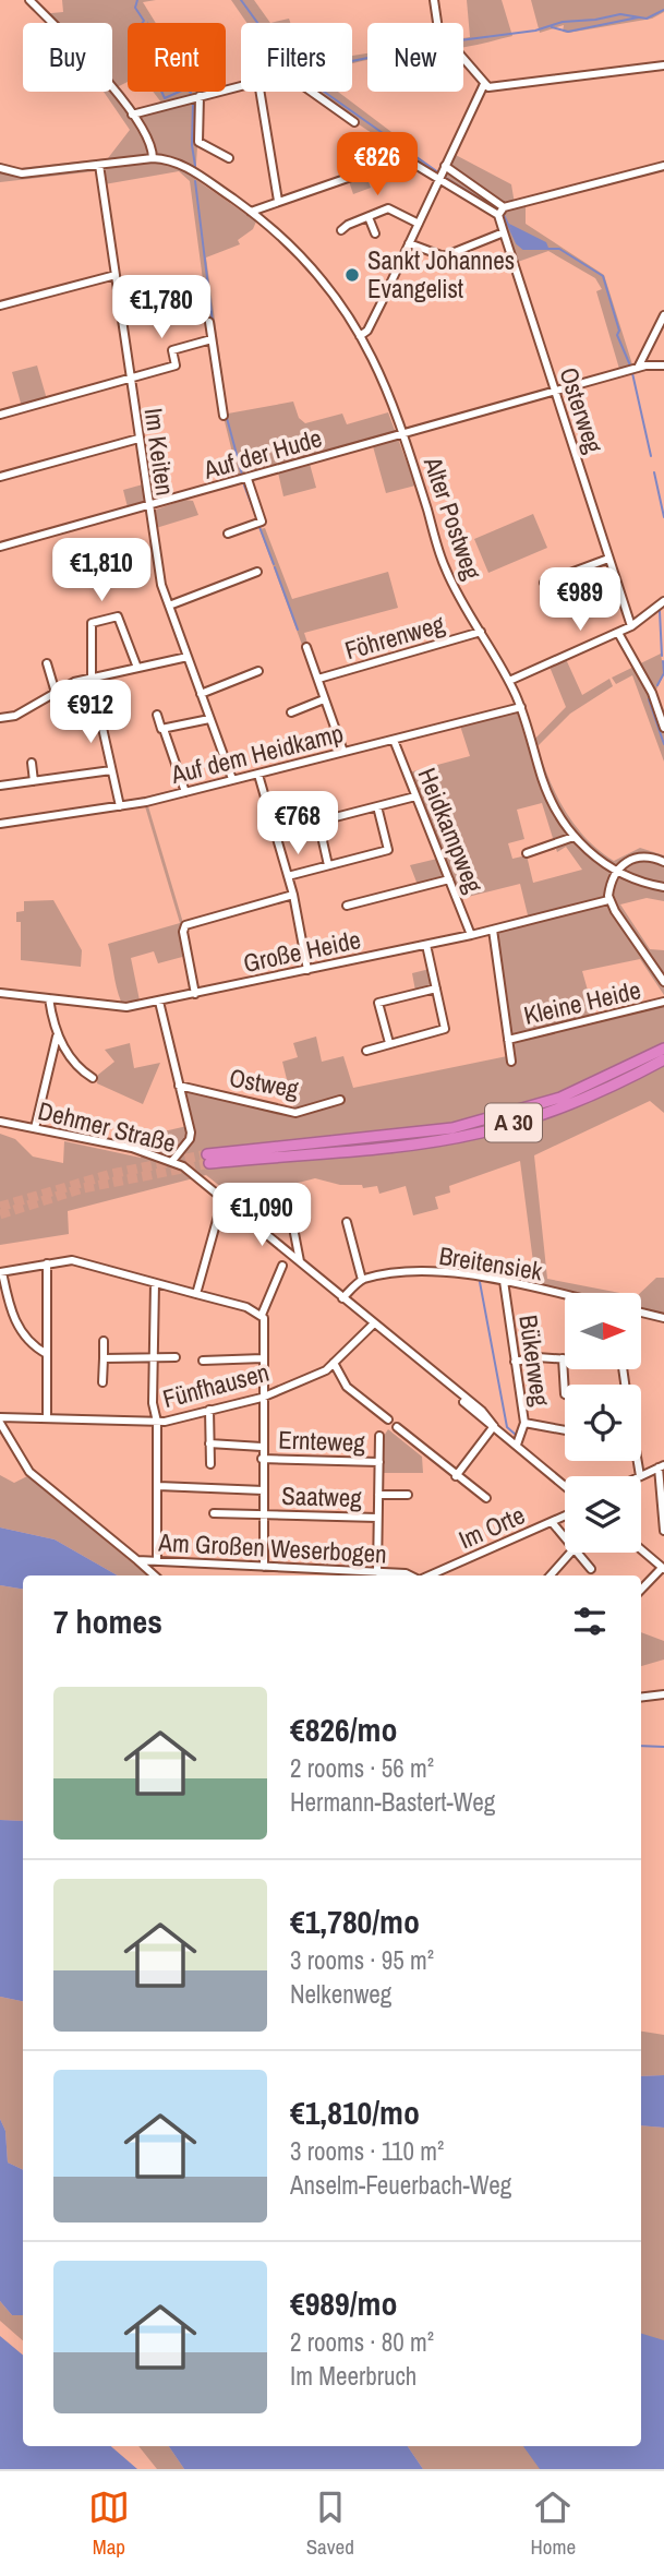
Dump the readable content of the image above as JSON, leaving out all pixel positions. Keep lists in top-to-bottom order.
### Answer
{
  "streets": {
    "highway": ["A 30"],
    "street": [
      "Osterweg",
      "Im Keiten",
      "Auf der Hude",
      "Alter Postweg",
      "Föhrenweg",
      "Auf dem Heidkamp",
      "Heidkampweg",
      "Große Heide",
      "Kleine Heide",
      "Ostweg",
      "Dehmer Straße",
      "Breitensiek",
      "Bükerweg",
      "Fünfhausen",
      "Ernteweg",
      "Saatweg",
      "Im Orte",
      "Am Großen Weserbogen"
    ]
  },
  "crossings": [
    ["Osterweg", "Auf der Hude"],
    ["Im Keiten", "Auf der Hude"],
    ["Im Keiten", "Alter Postweg"],
    ["Im Keiten", "Auf dem Heidkamp"],
    ["Auf der Hude", "Alter Postweg"],
    ["Alter Postweg", "Föhrenweg"],
    ["Alter Postweg", "Auf dem Heidkamp"],
    ["Auf dem Heidkamp", "Heidkampweg"],
    ["Heidkampweg", "Große Heide"],
    ["Dehmer Straße", "Bükerweg"],
    ["Dehmer Straße", "Fünfhausen"],
    ["Breitensiek", "Bükerweg"]
  ],
  "places": ["Sankt Johannes Evangelist"],
  "north": "right",
  "page": {
    "chip": [
      "Buy",
      "Rent",
      "Filters",
      "New"
    ],
    "price": [
      "€826",
      "€1,780",
      "€1,810",
      "€989",
      "€912",
      "€768",
      "€1,090"
    ],
    "heading": "7 homes",
    "list": [
      {
        "name": "€826/mo",
        "note": "2 rooms · 56 m² · Hermann-Bastert-Weg"
      },
      {
        "name": "€1,780/mo",
        "note": "3 rooms · 95 m² · Nelkenweg"
      },
      {
        "name": "€1,810/mo",
        "note": "3 rooms · 110 m² · Anselm-Feuerbach-Weg"
      },
      {
        "name": "€989/mo",
        "note": "2 rooms · 80 m² · Im Meerbruch"
      }
    ],
    "tabs": ["Map", "Saved", "Home"]
  }
}
